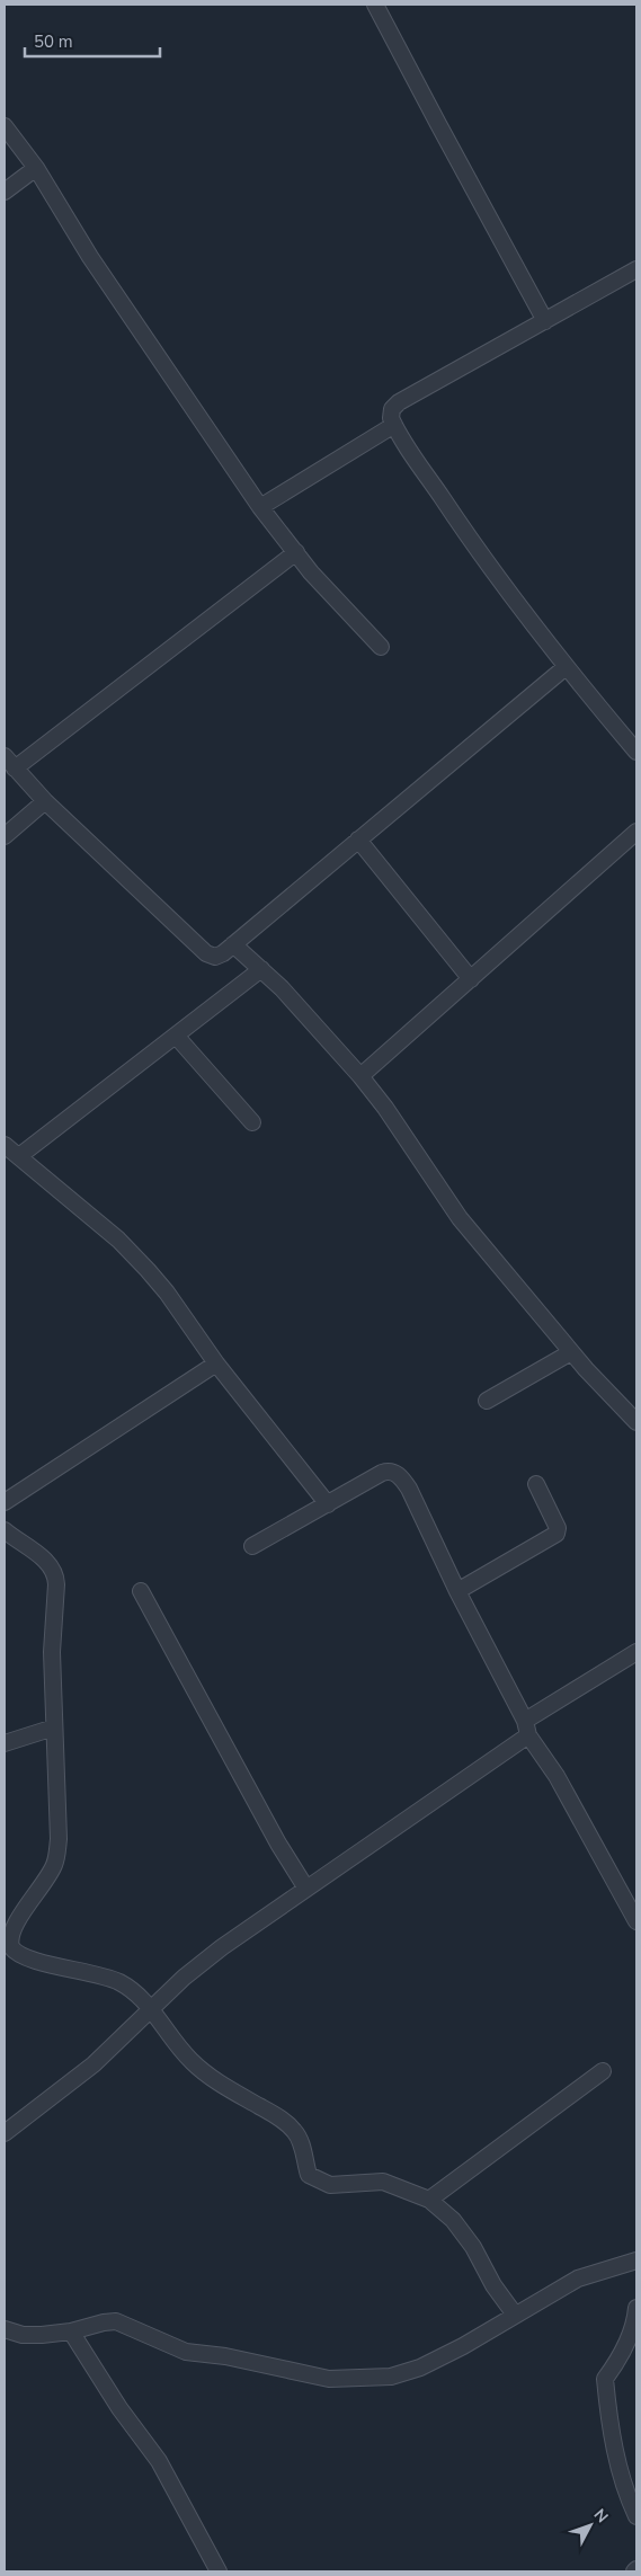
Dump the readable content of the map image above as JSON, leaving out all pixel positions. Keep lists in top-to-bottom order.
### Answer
{
  "scale_bar": "50 m",
  "north": "top right"
}
